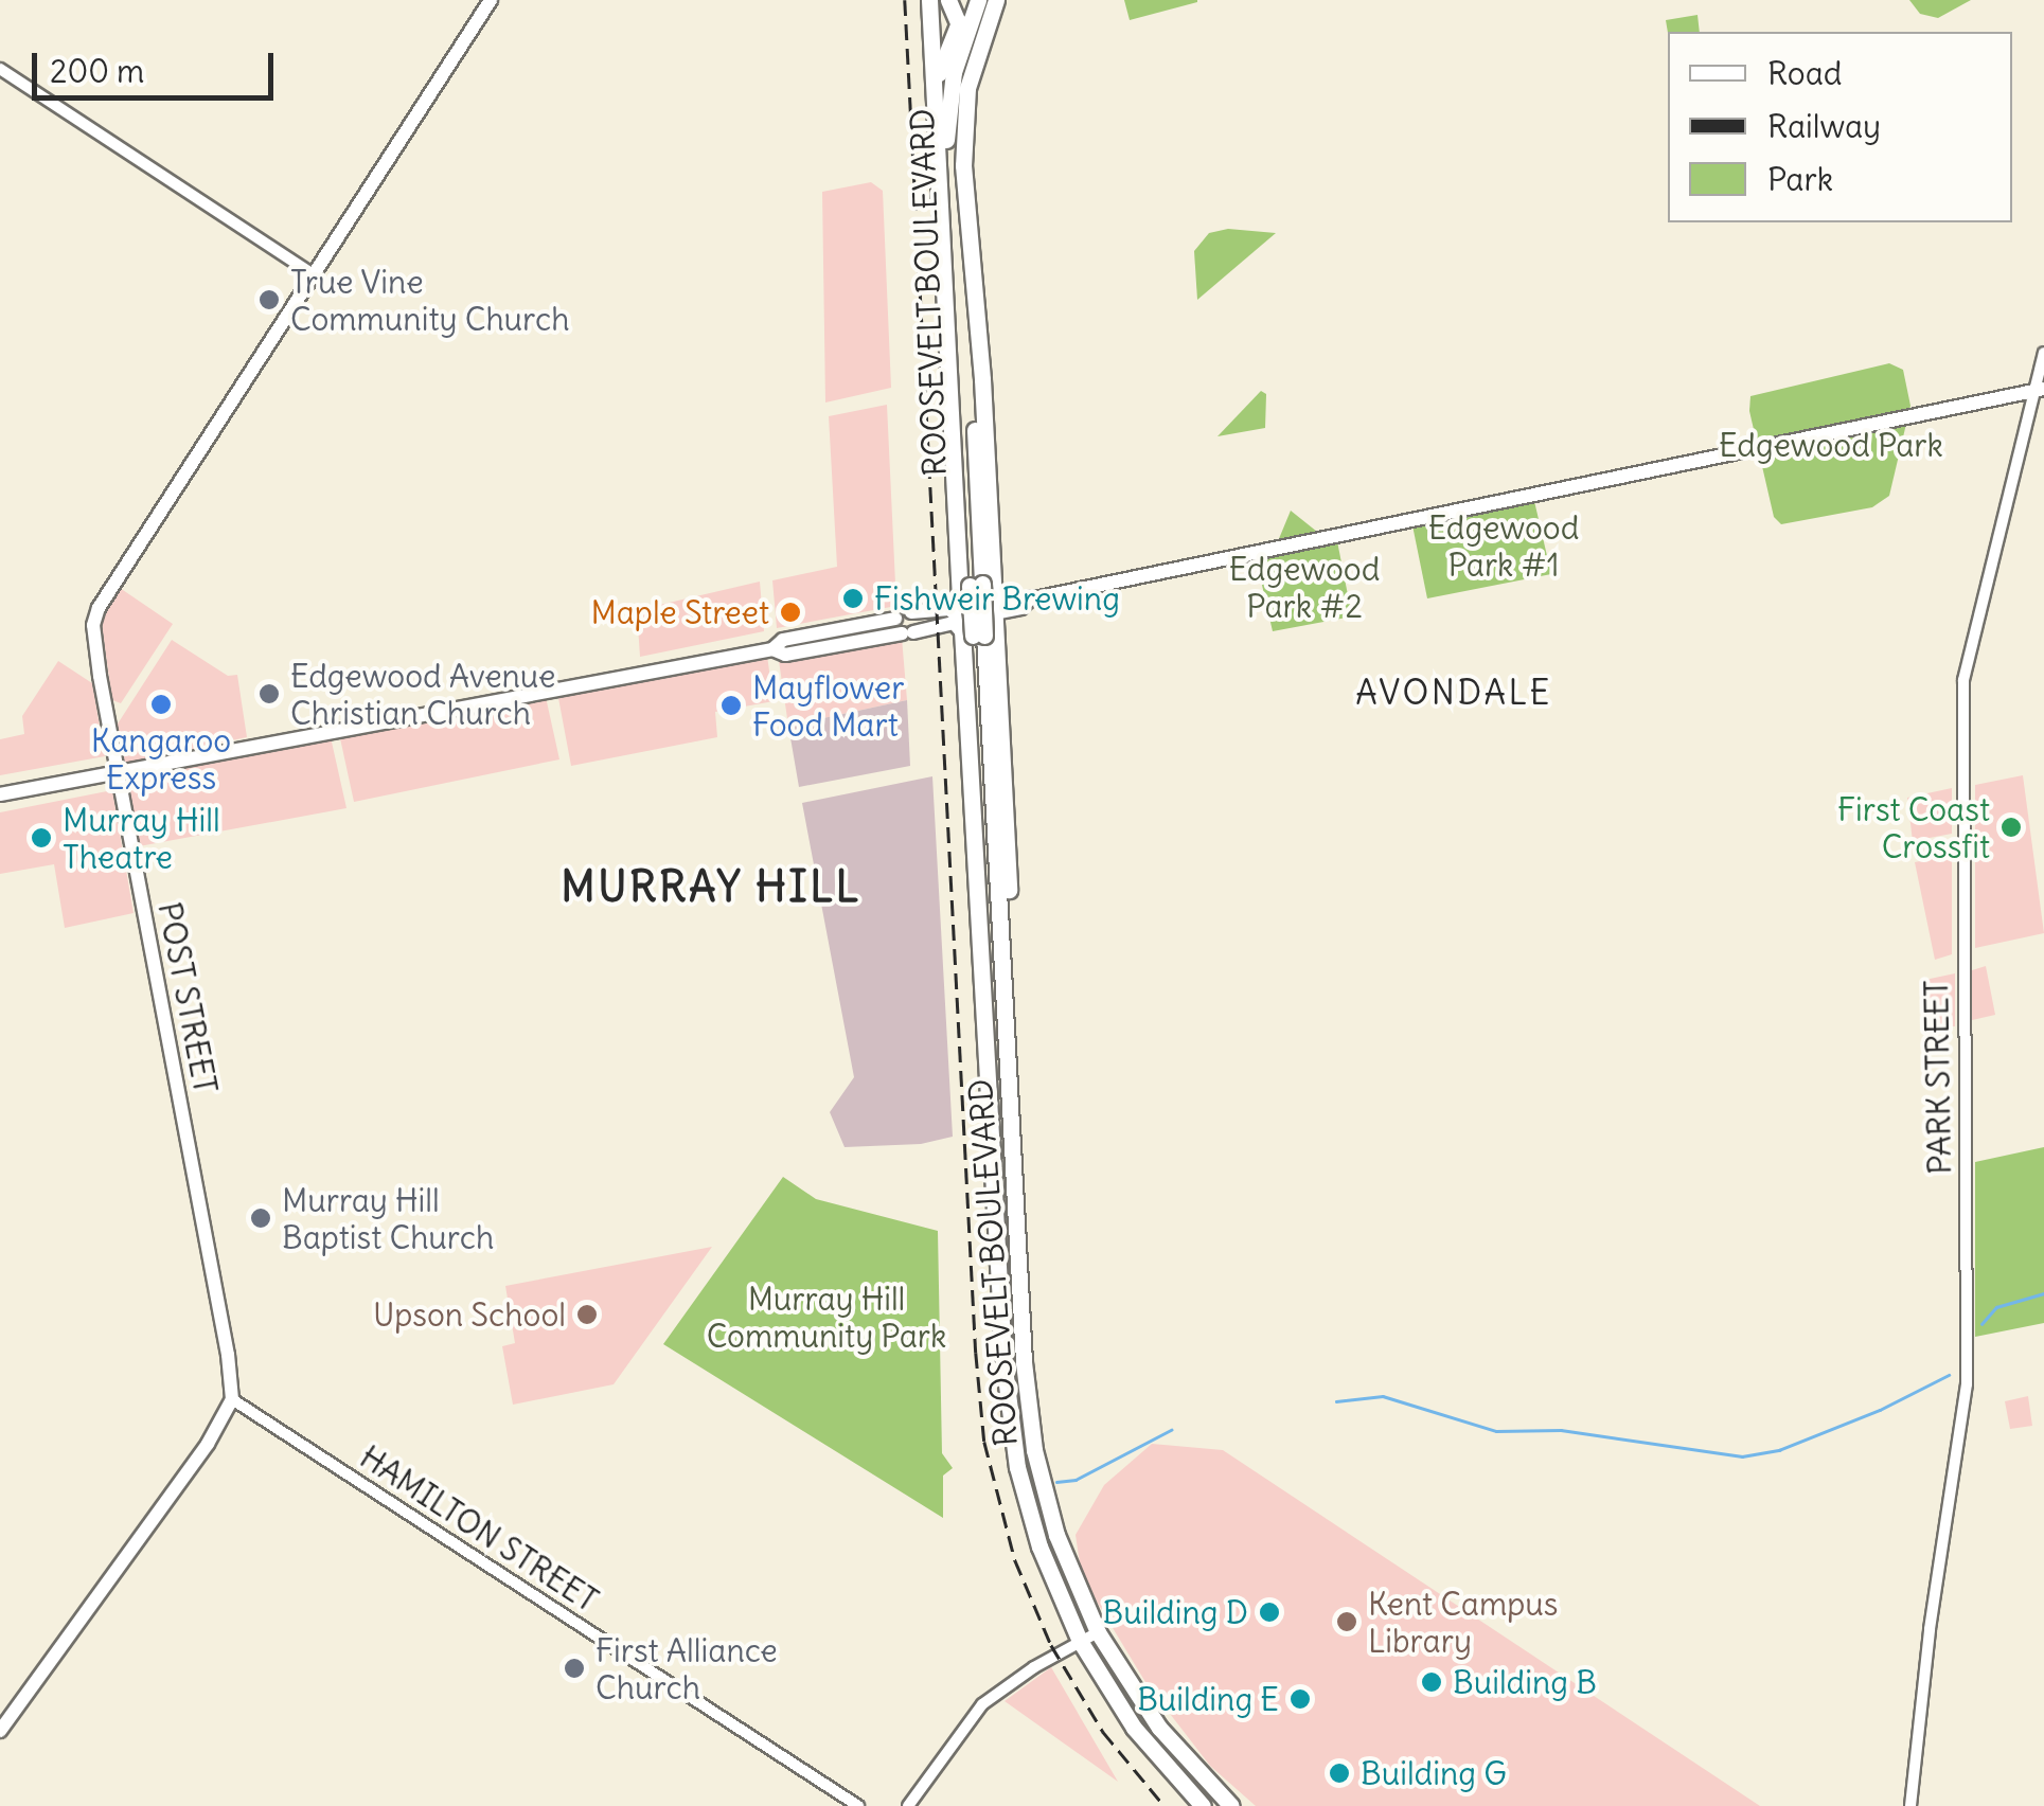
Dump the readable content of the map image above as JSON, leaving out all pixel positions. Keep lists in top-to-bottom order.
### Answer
{
  "streets": {
    "highway": ["ROOSEVELT BOULEVARD"],
    "main road": ["POST STREET"],
    "street": ["PARK STREET", "HAMILTON STREET"]
  },
  "crossings": [
    ["POST STREET", "HAMILTON STREET"]
  ],
  "districts": ["AVONDALE", "MURRAY HILL"],
  "parks": [
    "Edgewood Park",
    "Edgewood Park #1",
    "Edgewood Park #2",
    "Murray Hill Community Park"
  ],
  "places": [
    "True Vine Community Church",
    "Fishweir Brewing",
    "Maple Street",
    "Edgewood Avenue Christian Church",
    "Kangaroo Express",
    "Mayflower Food Mart",
    "First Coast Crossfit",
    "Murray Hill Theatre",
    "Murray Hill Baptist Church",
    "Upson School",
    "Building D",
    "Kent Campus Library",
    "First Alliance Church",
    "Building B",
    "Building E",
    "Building G"
  ],
  "legend": ["Road", "Railway", "Park"],
  "scale_bar": "200 m"
}
